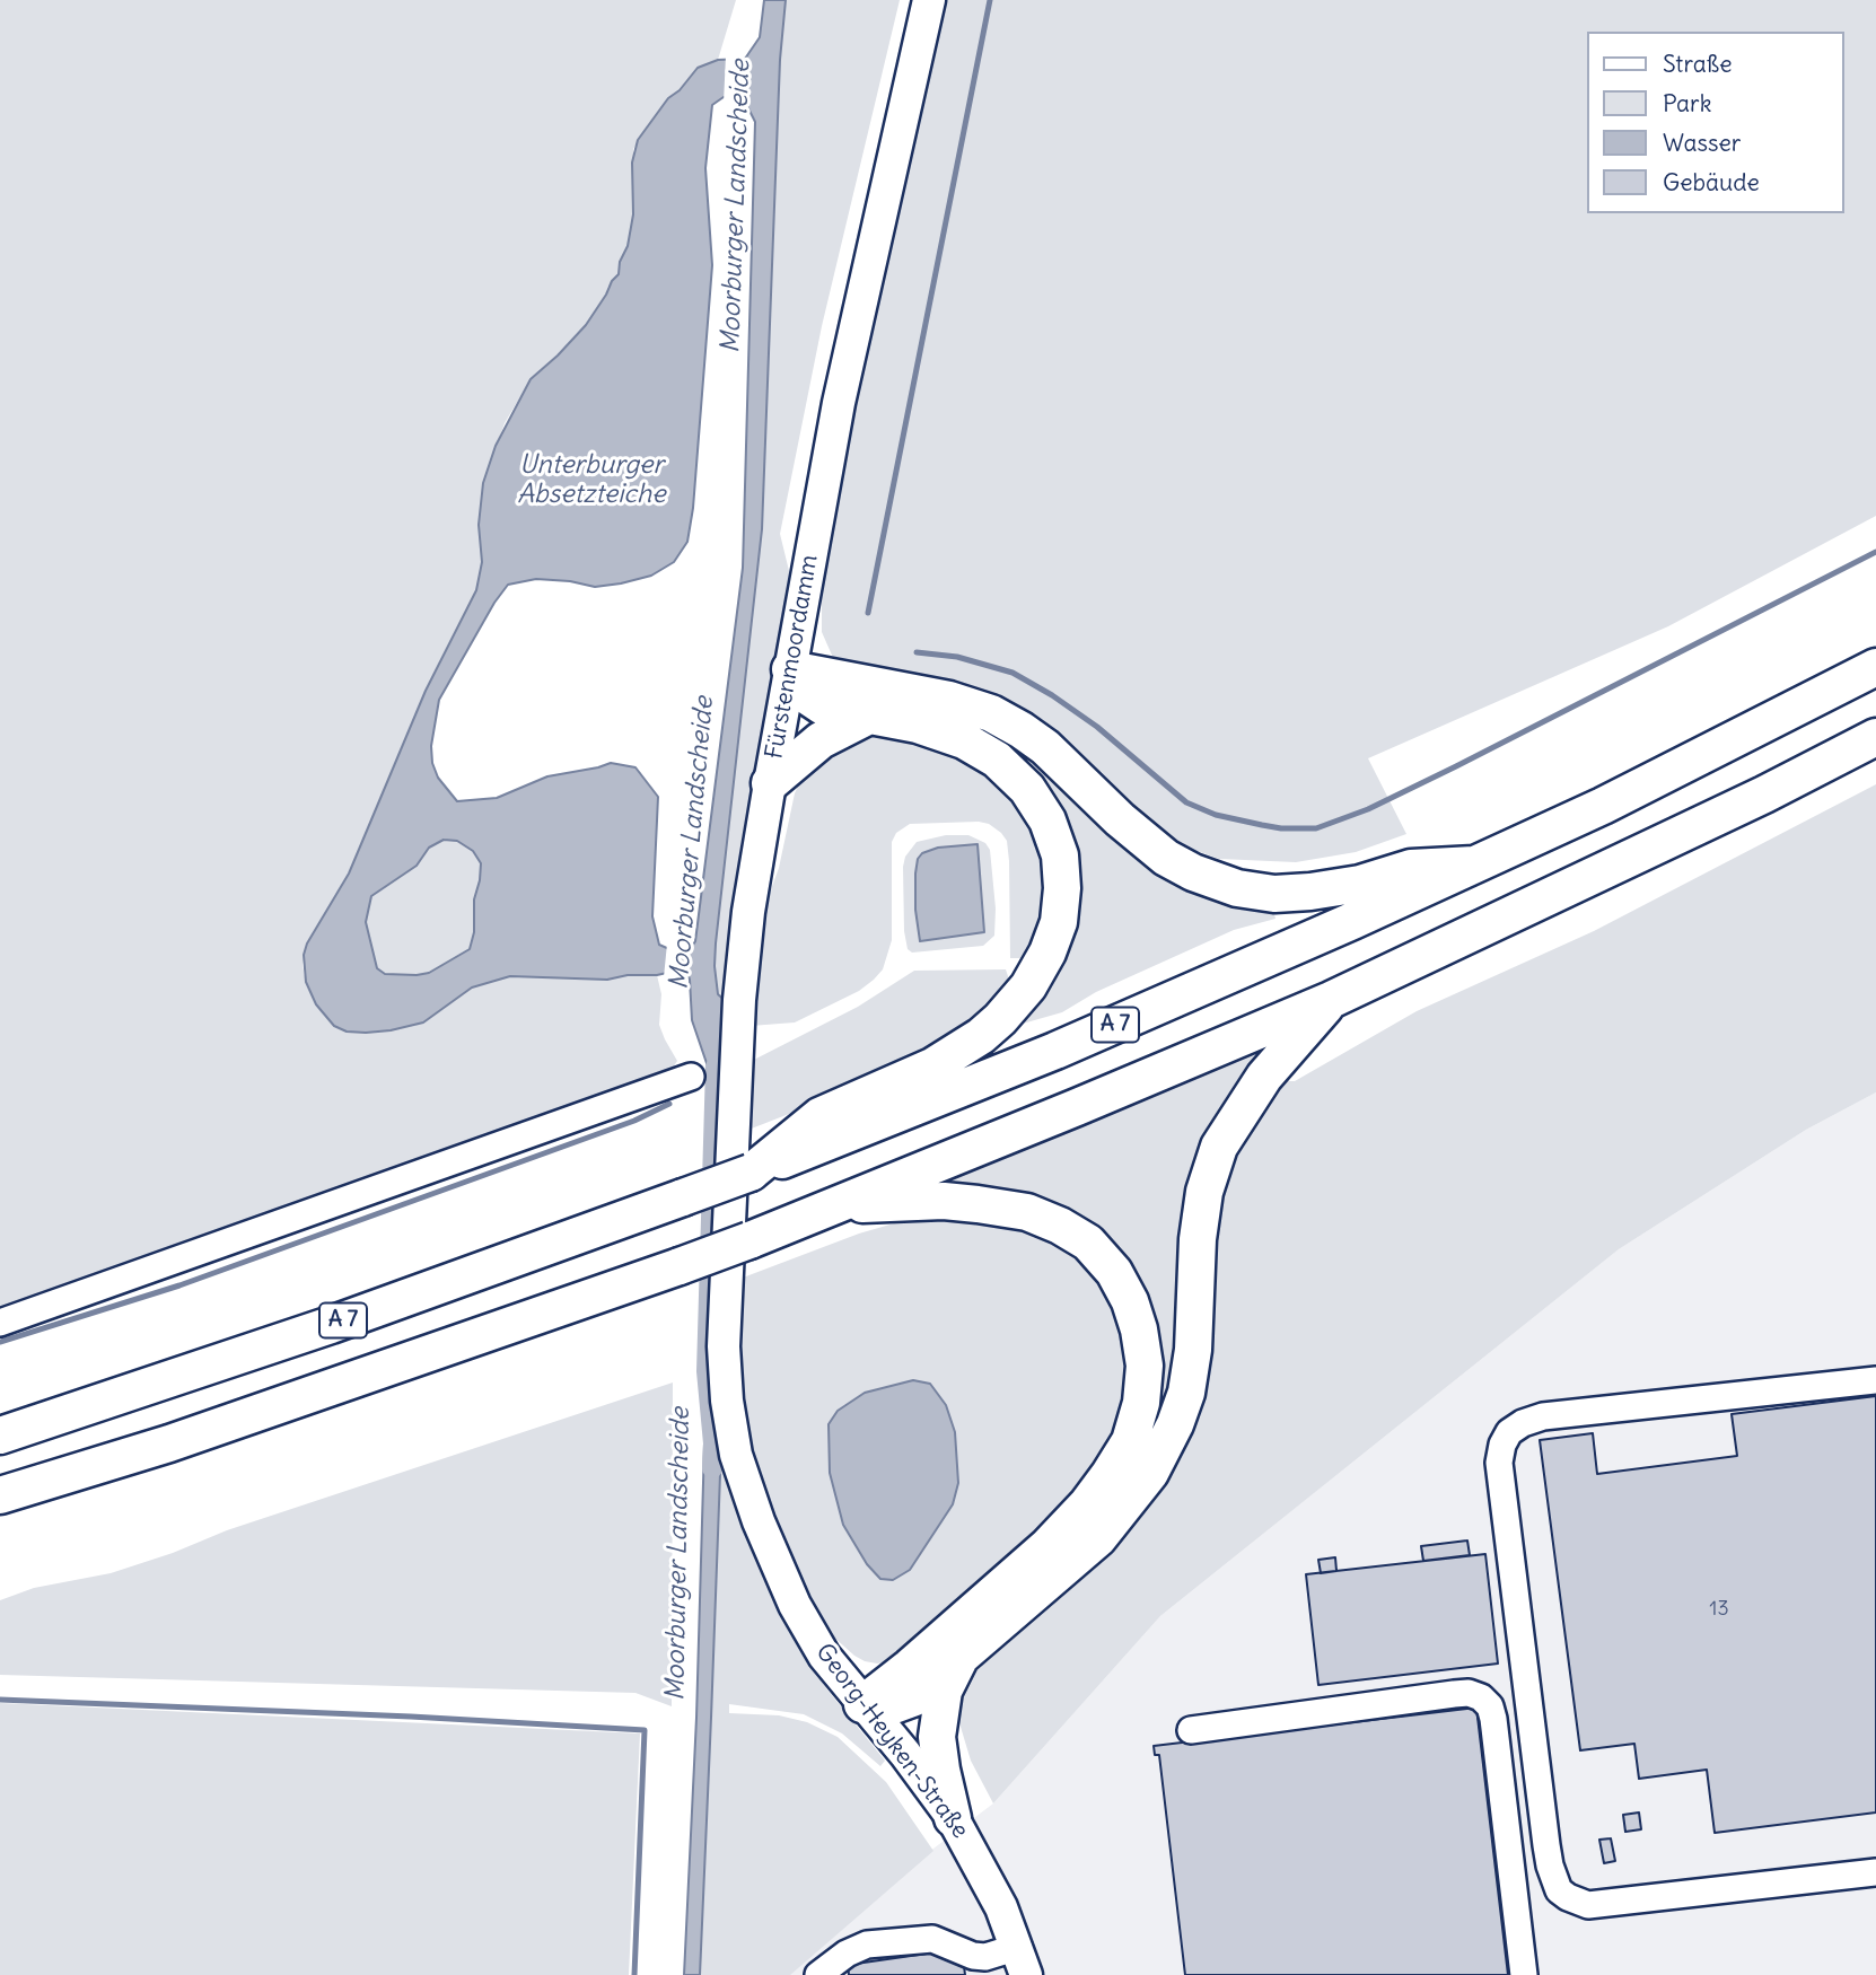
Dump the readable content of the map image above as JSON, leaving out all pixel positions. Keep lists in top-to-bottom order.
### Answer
{
  "streets": {
    "highway": ["A 7"],
    "main road": ["Fürstenmoordamm", "Georg-Heyken-Straße"]
  },
  "crossings": [
    ["Fürstenmoordamm", "Georg-Heyken-Straße"]
  ],
  "water": ["Moorburger Landscheide", "Unterburger Absetzteiche"],
  "house_numbers": ["13"],
  "legend": [
    "Straße",
    "Park",
    "Wasser",
    "Gebäude"
  ]
}
